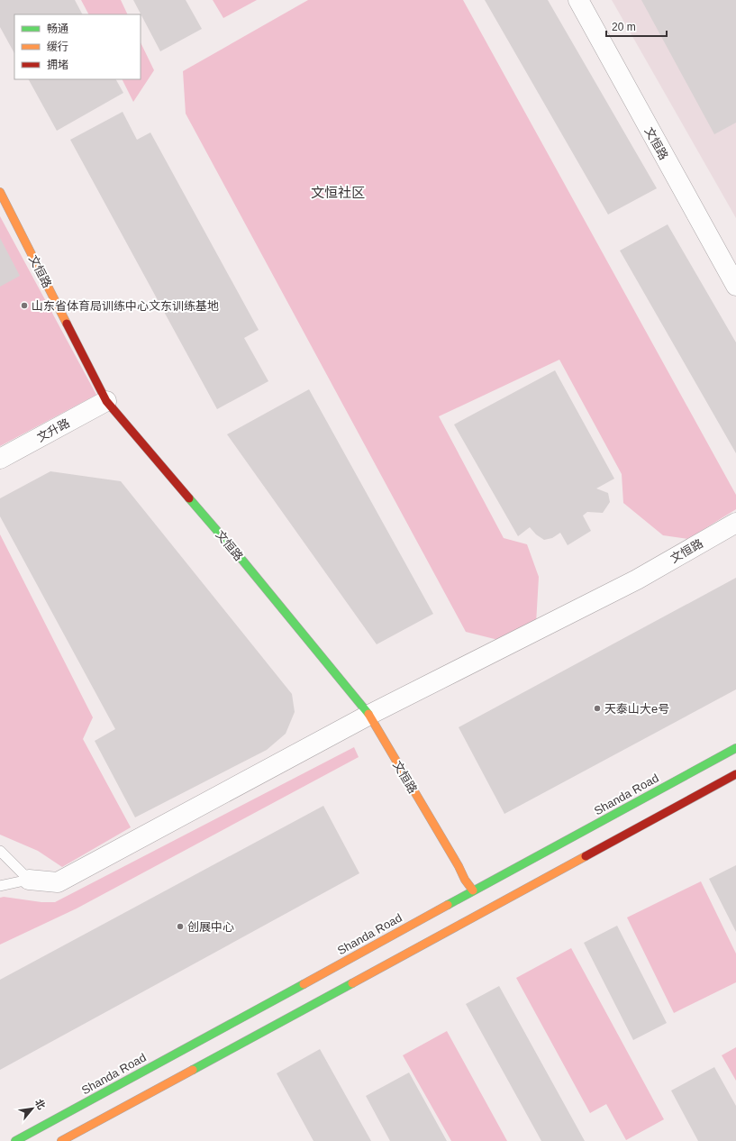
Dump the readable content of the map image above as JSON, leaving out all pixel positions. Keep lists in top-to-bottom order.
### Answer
{
  "streets": {
    "main road": ["文恒路", "Shanda Road"],
    "street": ["文升路"]
  },
  "crossings": [
    ["文恒路", "文升路"],
    ["文恒路", "Shanda Road"]
  ],
  "districts": ["文恒社区"],
  "places": ["山东省体育局训练中心文东训练基地", "天泰山大e号", "创展中心"],
  "legend": ["畅通", "缓行", "拥堵"],
  "scale_bar": "20 m",
  "north": "top right"
}
